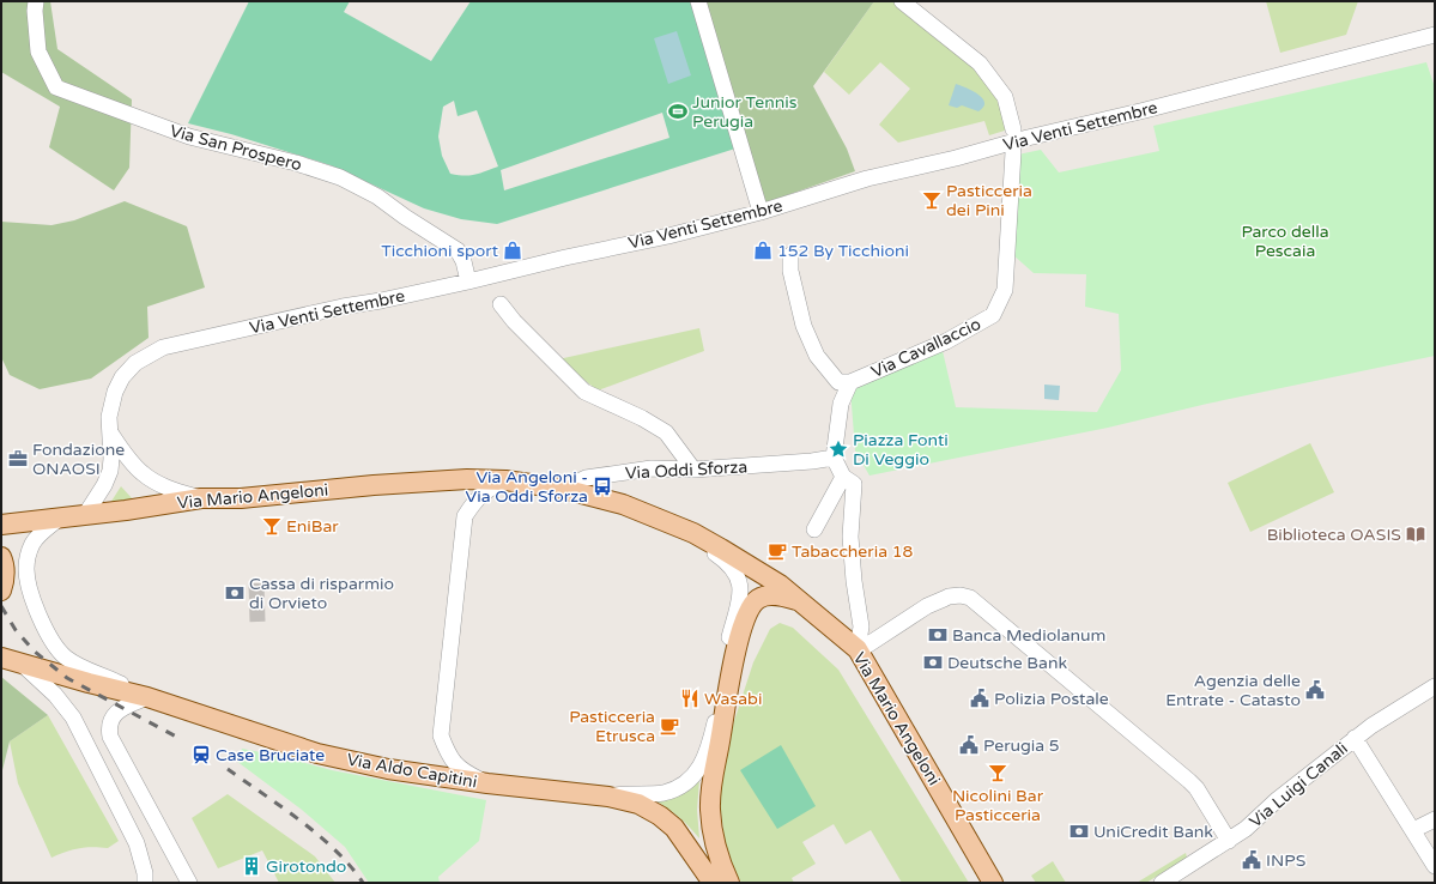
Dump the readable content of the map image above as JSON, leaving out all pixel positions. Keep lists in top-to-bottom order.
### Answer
{
  "streets": {
    "main road": ["Via Mario Angeloni", "Via Aldo Capitini"],
    "street": [
      "Via Venti Settembre",
      "Via San Prospero",
      "Via Cavallaccio",
      "Via Oddi Sforza",
      "Via Luigi Canali"
    ]
  },
  "crossings": [
    ["Via Venti Settembre", "Via San Prospero"],
    ["Via Venti Settembre", "Via Mario Angeloni"],
    ["Via Oddi Sforza", "Via Mario Angeloni"]
  ],
  "parks": ["Parco della Pescaia"],
  "places": {
    "sports": ["Junior Tennis Perugia"],
    "bar": ["Pasticceria dei Pini", "EniBar", "Nicolini Bar Pasticceria"],
    "shop": ["Ticchioni sport", "152 By Ticchioni"],
    "place": ["Piazza Fonti Di Veggio"],
    "office": ["Fondazione ONAOSI"],
    "bus stop": ["Via Angeloni - Via Oddi Sforza"],
    "library": ["Biblioteca OASIS"],
    "cafe": ["Tabaccheria 18", "Pasticceria Etrusca"],
    "bank": [
      "Cassa di risparmio di Orvieto",
      "Banca Mediolanum",
      "Deutsche Bank",
      "UniCredit Bank"
    ],
    "public building": [
      "Agenzia delle Entrate - Catasto",
      "Polizia Postale",
      "Perugia 5",
      "INPS"
    ],
    "restaurant": ["Wasabi"],
    "station": ["Case Bruciate"],
    "building": ["Girotondo"]
  }
}
